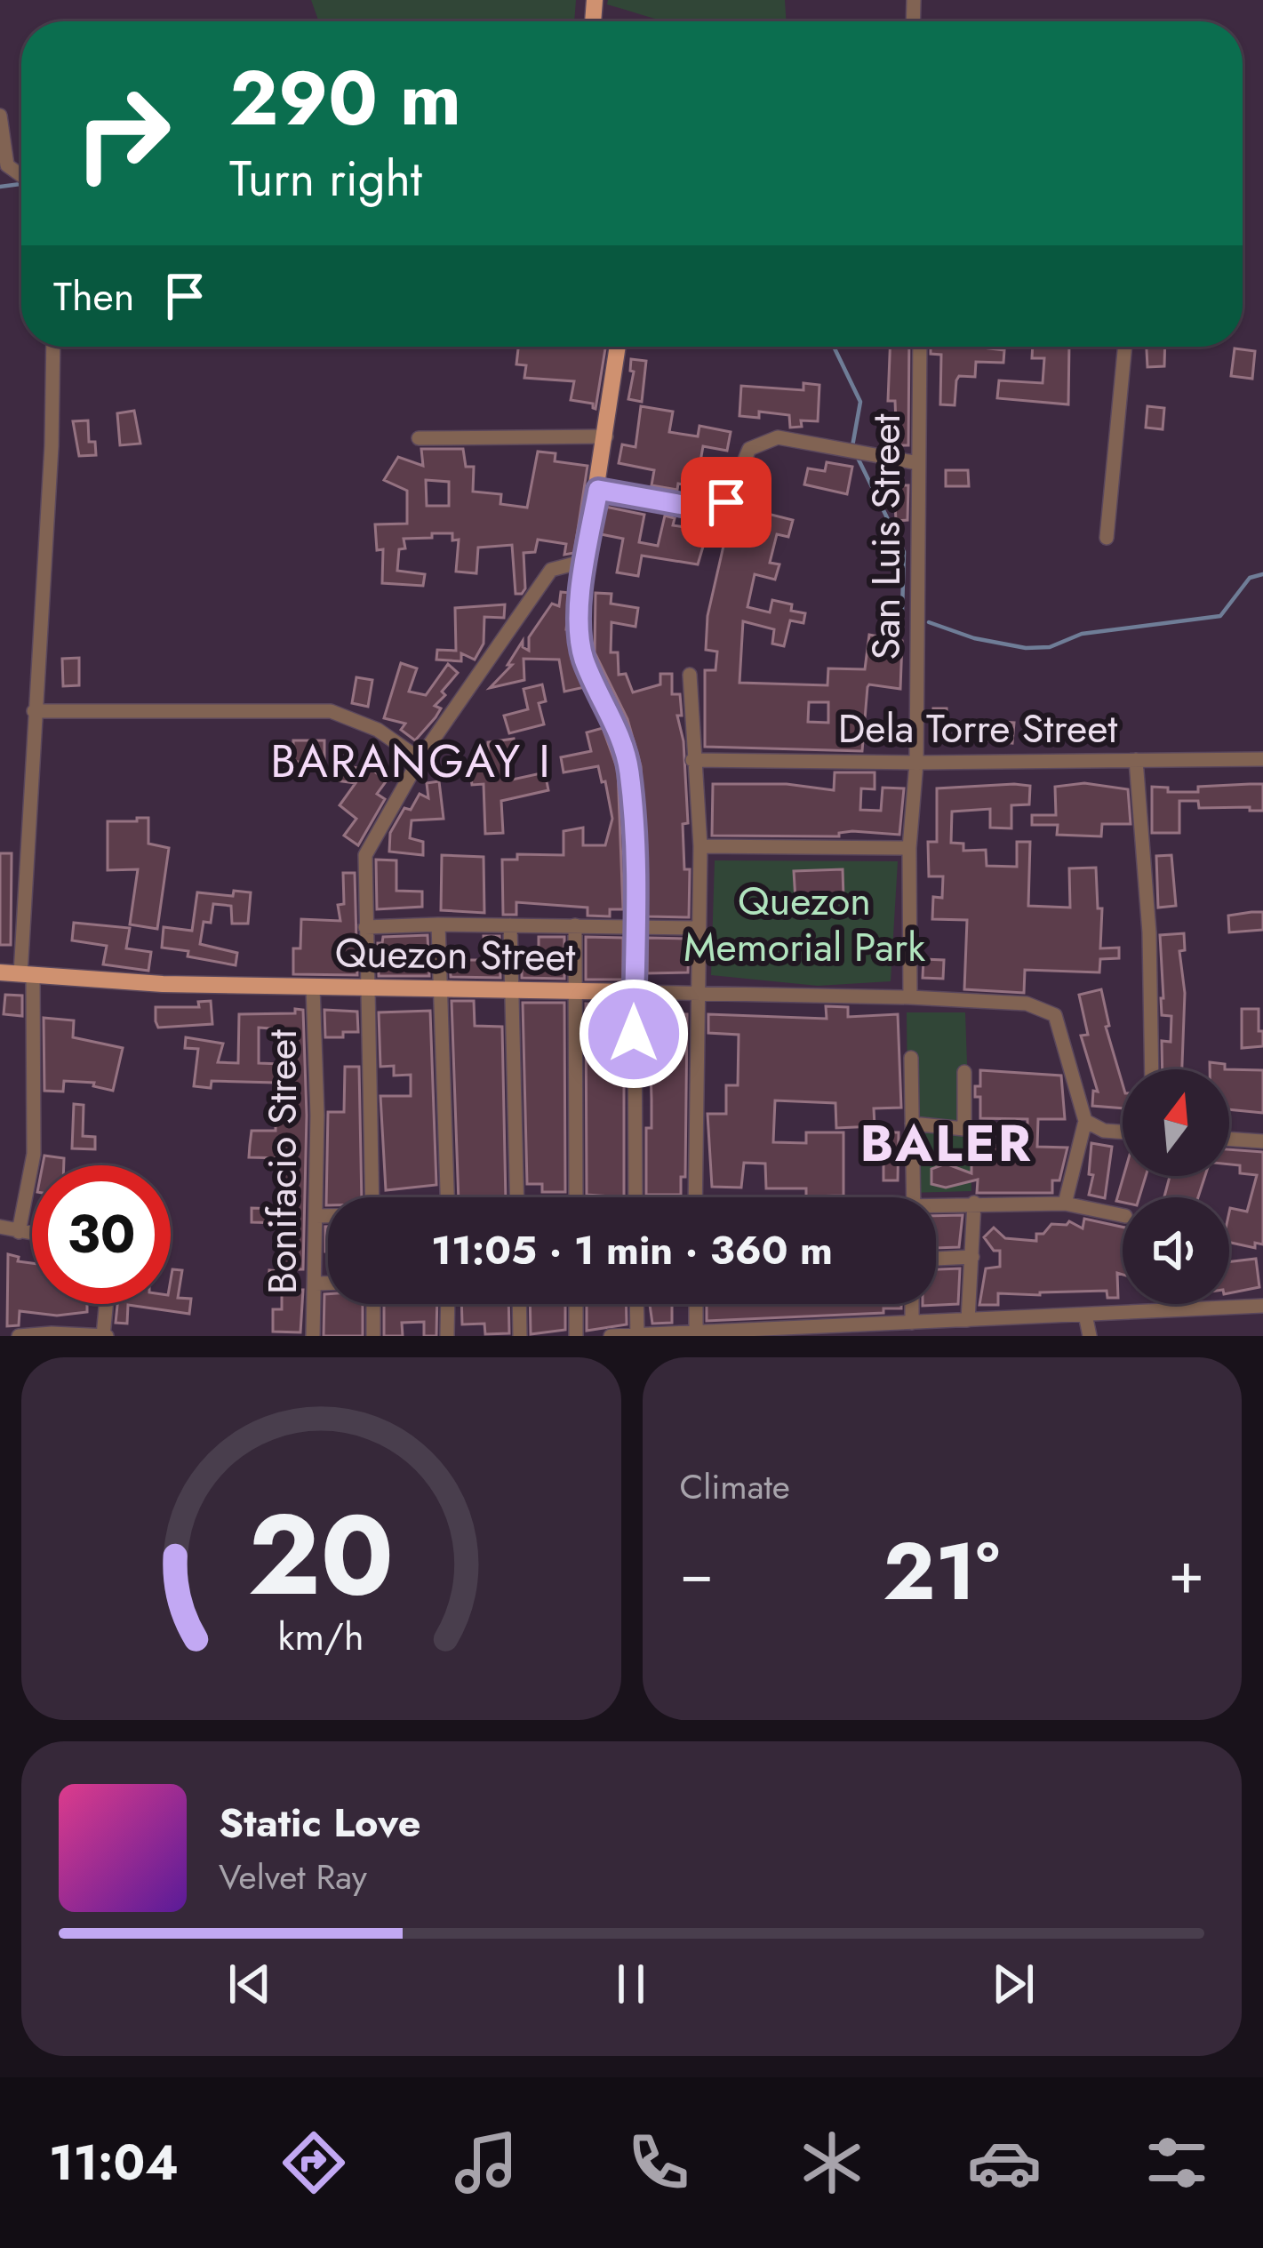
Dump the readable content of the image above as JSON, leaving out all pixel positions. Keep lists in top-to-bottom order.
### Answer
{
  "streets": {
    "main road": ["Quezon Street"],
    "street": ["San Luis Street", "Dela Torre Street", "Bonifacio Street"]
  },
  "crossings": [
    ["San Luis Street", "Dela Torre Street"],
    ["San Luis Street", "Quezon Street"],
    ["Quezon Street", "Bonifacio Street"]
  ],
  "districts": ["BARANGAY I", "BALER"],
  "parks": ["Quezon Memorial Park"],
  "north": "top",
  "page": {
    "turn": ["290 m", "Turn right"],
    "then": "Then",
    "limit": "30",
    "trip": "11:05 · 1 min · 360 m",
    "tile": "Climate",
    "heat": ["−", "21°", "+"],
    "song": ["Static Love", "Velvet Ray"],
    "tabs": "11:04",
    "gauge": ["20", "km/h"]
  }
}
